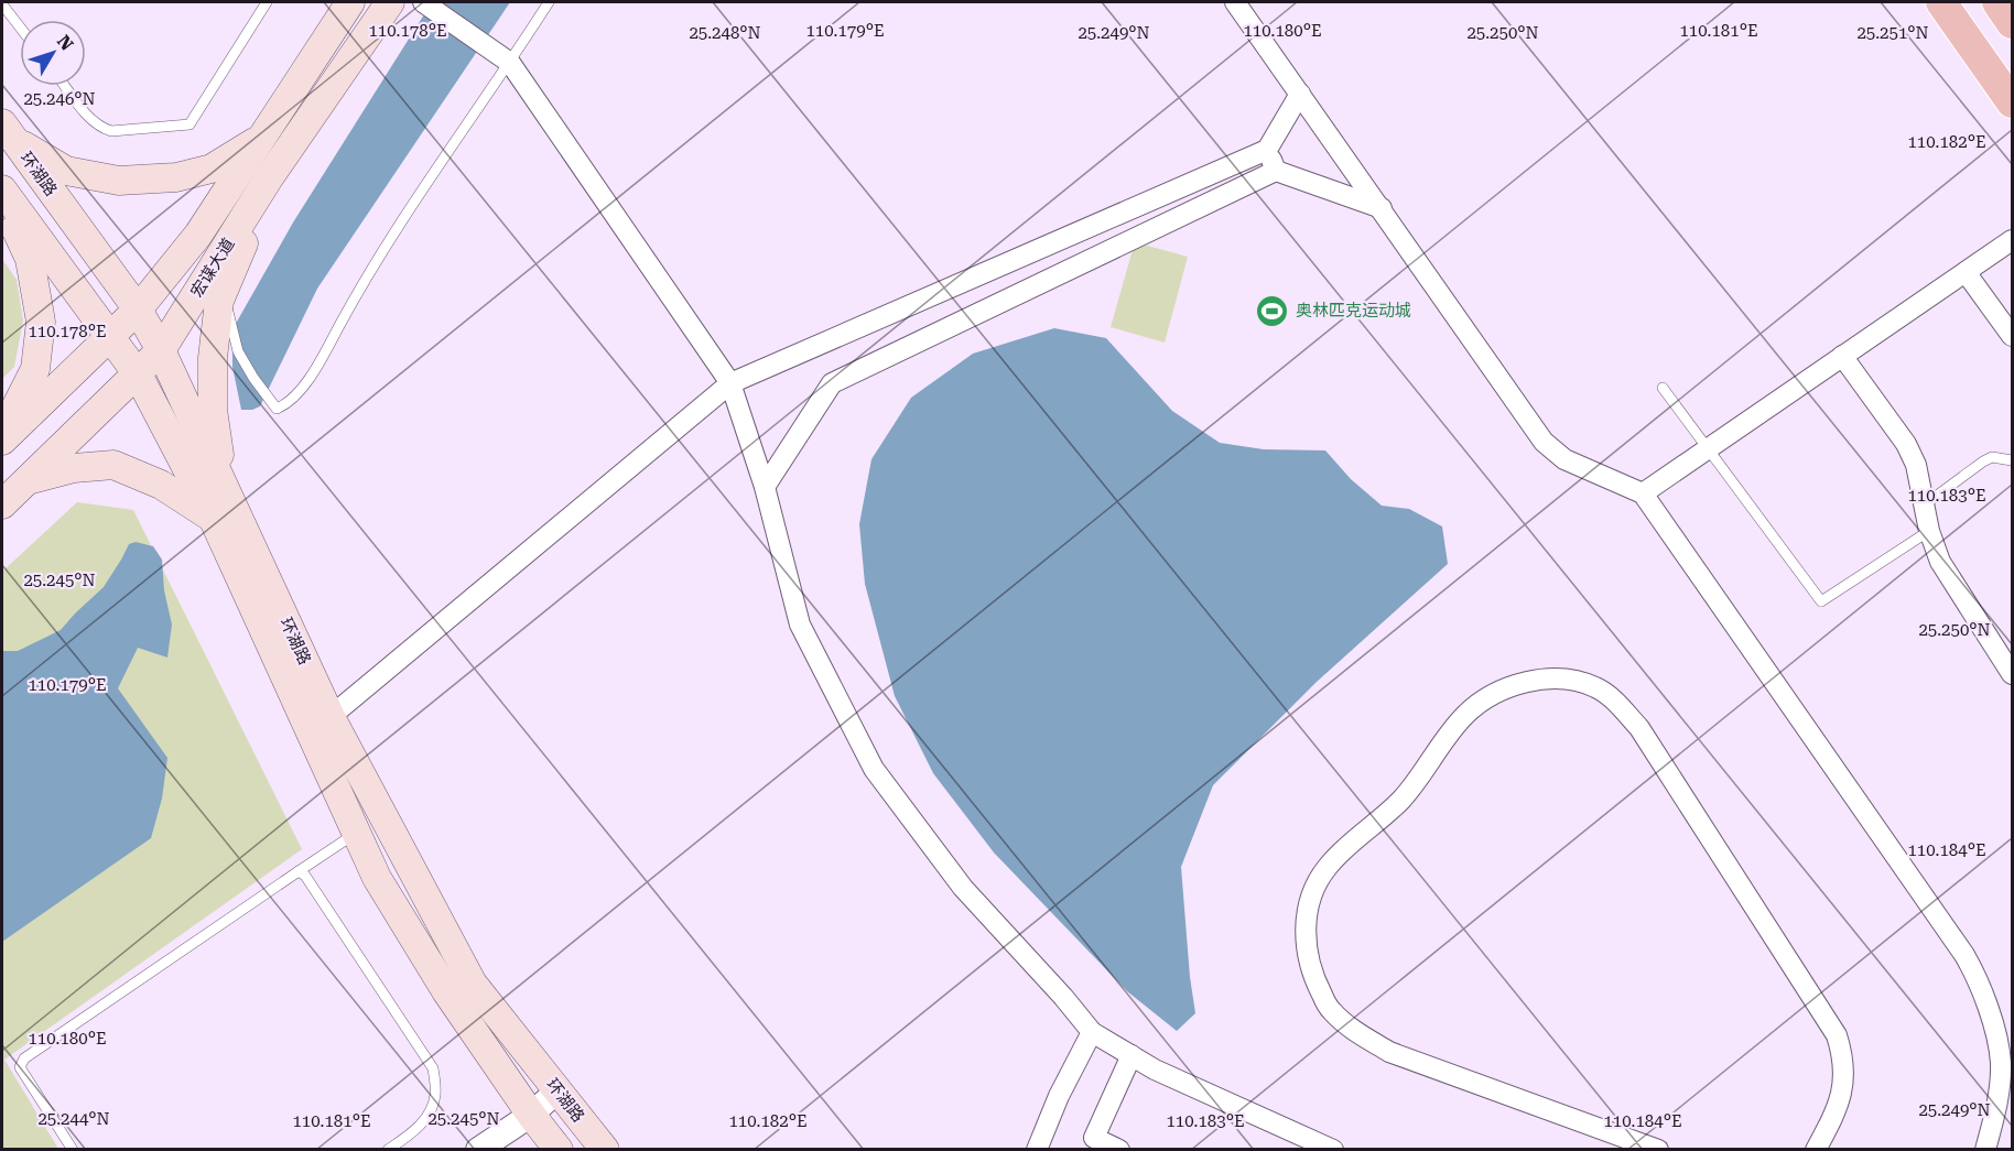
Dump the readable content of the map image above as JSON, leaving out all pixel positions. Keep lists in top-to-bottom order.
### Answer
{
  "streets": {
    "main road": ["环湖路", "宏谋大道"]
  },
  "crossings": [
    ["环湖路", "宏谋大道"]
  ],
  "places": {
    "sports": ["奥林匹克运动城"]
  },
  "north": "top right",
  "coordinates": [
    "110.178°E",
    "110.179°E",
    "110.180°E",
    "110.181°E",
    "25.248°N",
    "25.249°N",
    "25.250°N",
    "25.251°N",
    "25.246°N",
    "110.182°E",
    "110.183°E",
    "25.245°N",
    "110.184°E",
    "25.244°N"
  ]
}
